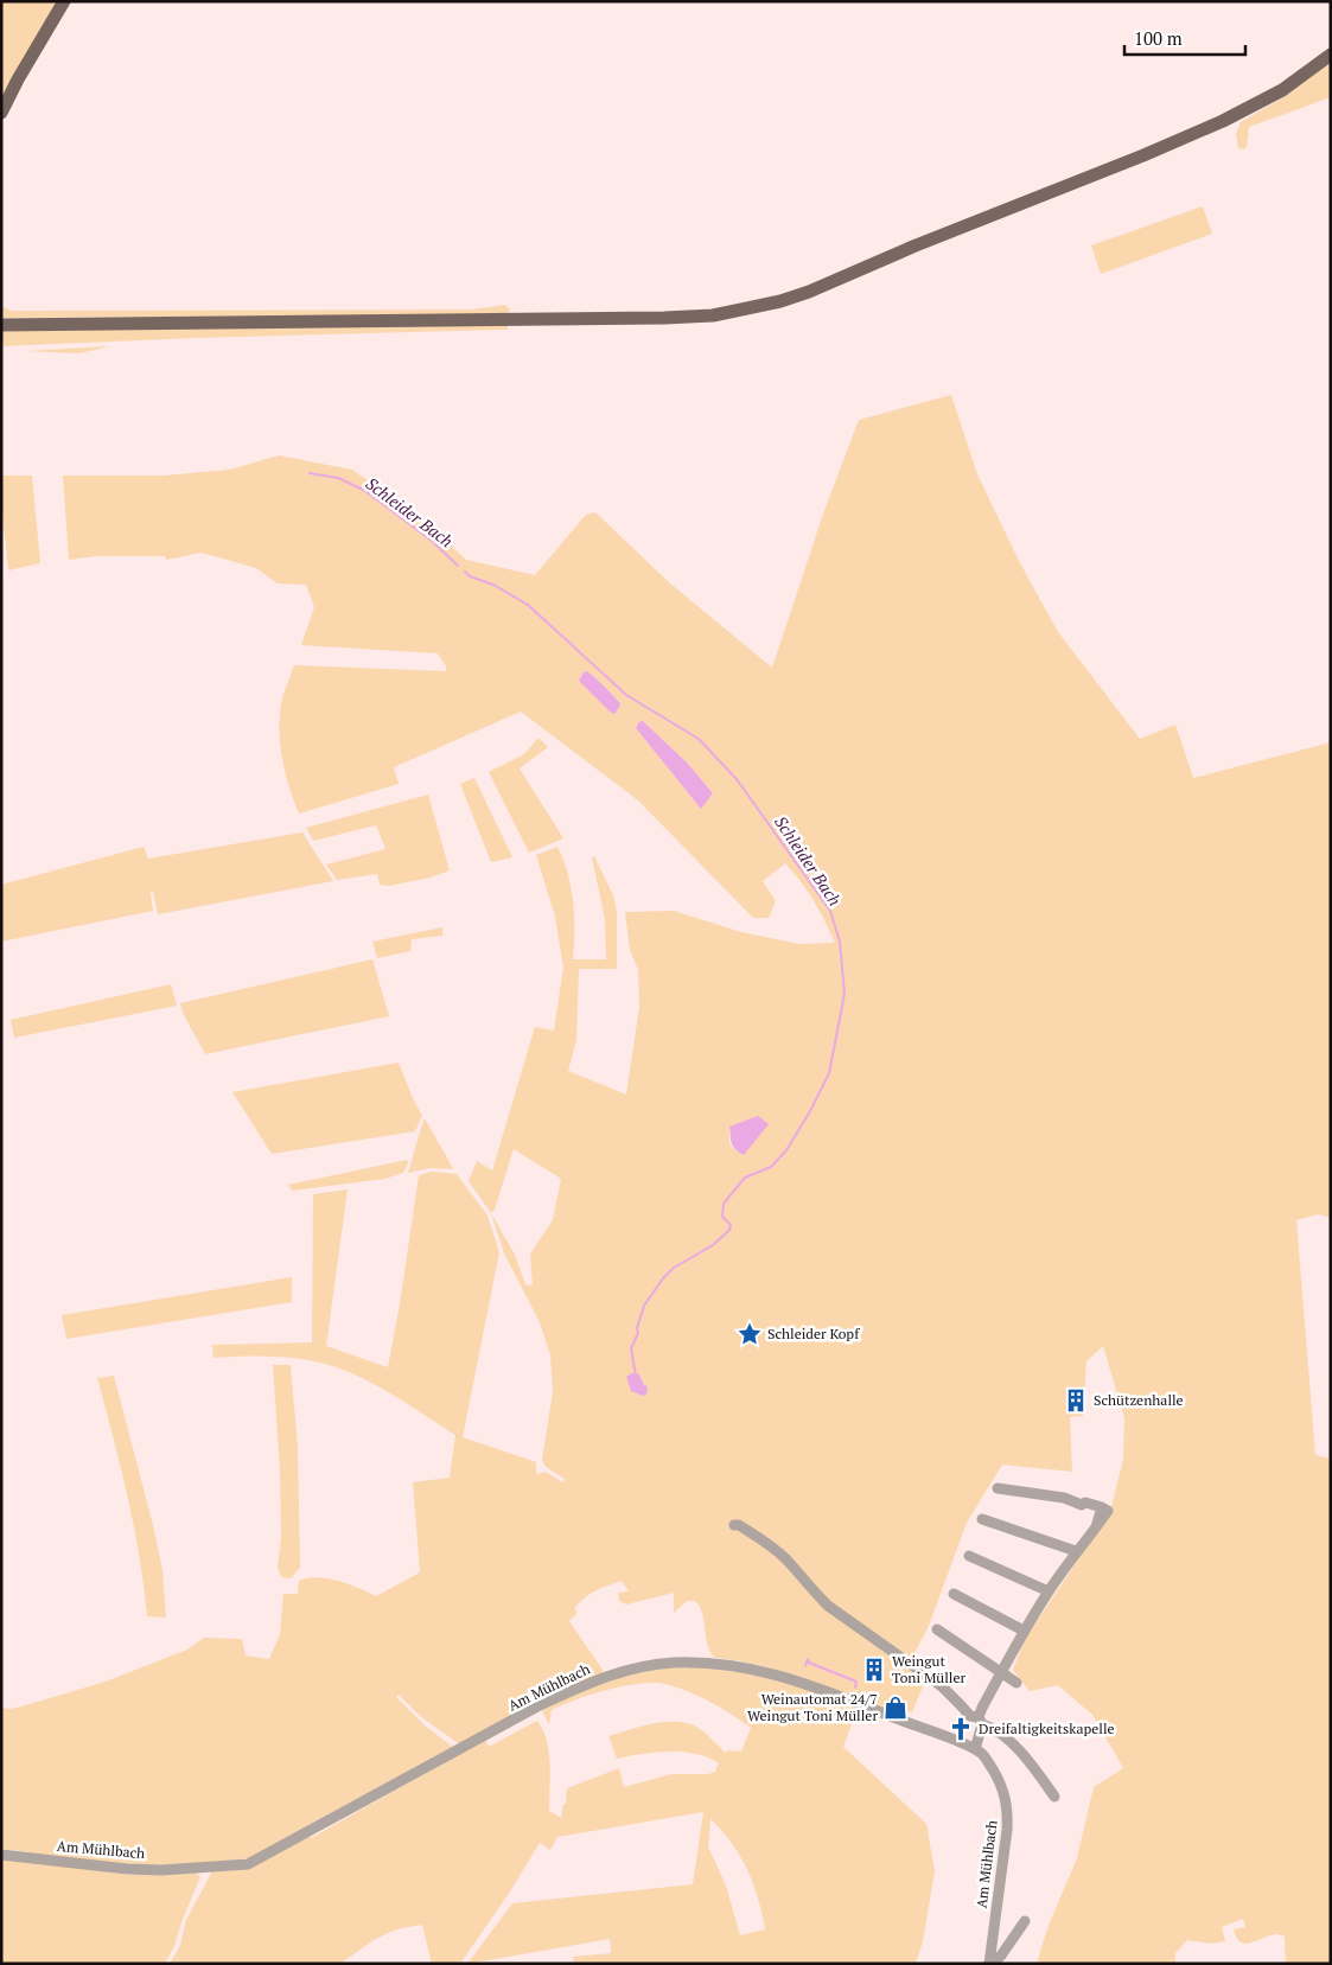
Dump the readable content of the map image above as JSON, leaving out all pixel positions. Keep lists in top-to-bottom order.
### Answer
{
  "streets": {
    "street": ["Am Mühlbach"]
  },
  "water": ["Schleider Bach"],
  "places": {
    "place": ["Schleider Kopf"],
    "building": ["Schützenhalle", "Weingut Toni Müller"],
    "shop": ["Weinautomat 24/7 Weingut Toni Müller"],
    "church": ["Dreifaltigkeitskapelle"]
  },
  "scale_bar": "100 m"
}
